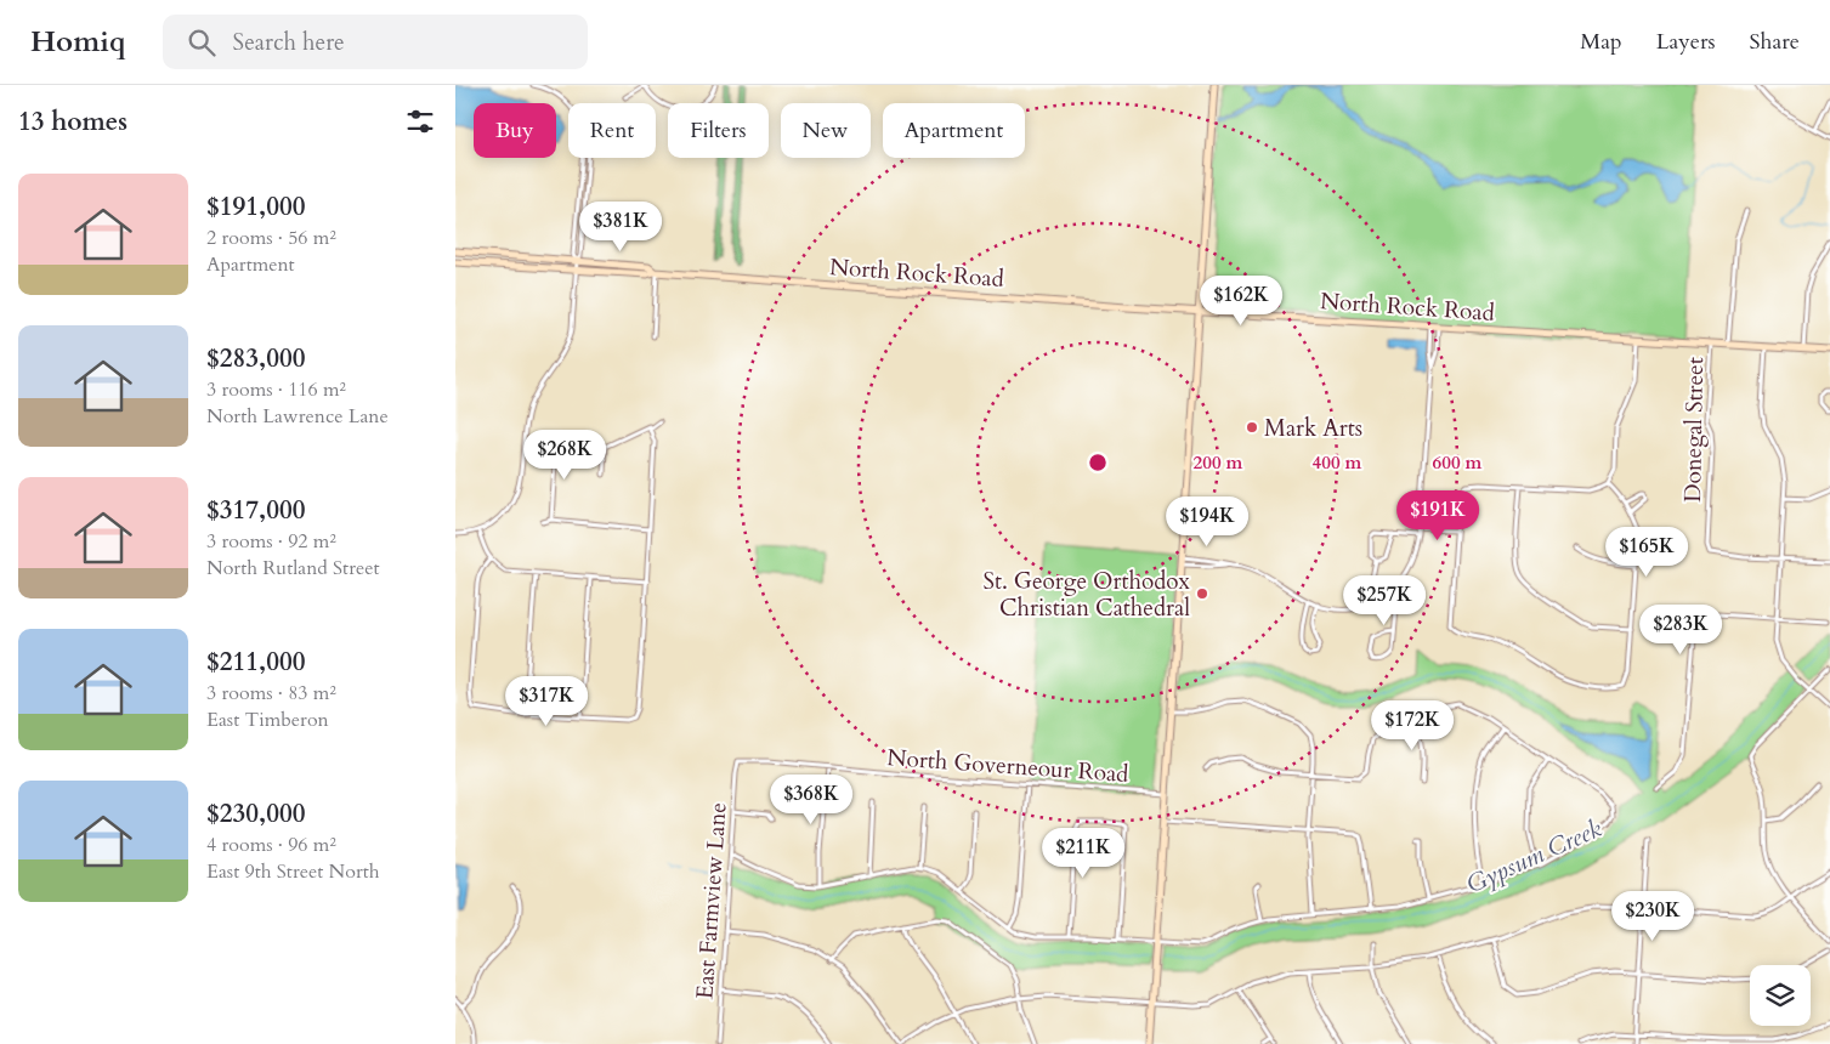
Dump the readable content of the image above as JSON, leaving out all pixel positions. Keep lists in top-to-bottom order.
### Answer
{
  "streets": {
    "main road": ["North Rock Road"],
    "street": ["Donegal Street", "North Governeour Road", "East Farmview Lane"]
  },
  "crossings": [
    ["North Rock Road", "Donegal Street"],
    ["North Governeour Road", "East Farmview Lane"]
  ],
  "water": ["Gypsum Creek"],
  "places": ["Mark Arts", "St. George Orthodox Christian Cathedral"],
  "page": {
    "header": "Homiq",
    "search": "Search here",
    "nav": ["Map", "Layers", "Share"],
    "heading": "13 homes",
    "chip": [
      "Buy",
      "Rent",
      "Filters",
      "New",
      "Apartment"
    ],
    "list": [
      {
        "name": "$191,000",
        "note": "2 rooms · 56 m² · Apartment"
      },
      {
        "name": "$283,000",
        "note": "3 rooms · 116 m² · North Lawrence Lane"
      },
      {
        "name": "$317,000",
        "note": "3 rooms · 92 m² · North Rutland Street"
      },
      {
        "name": "$211,000",
        "note": "3 rooms · 83 m² · East Timberon"
      },
      {
        "name": "$230,000",
        "note": "4 rooms · 96 m² · East 9th Street North"
      }
    ],
    "price": [
      "$381K",
      "$162K",
      "$268K",
      "$191K",
      "$194K",
      "$165K",
      "$257K",
      "$283K",
      "$317K",
      "$172K",
      "$368K",
      "$211K",
      "$230K"
    ]
  },
  "rings": ["200 m", "400 m", "600 m"]
}
